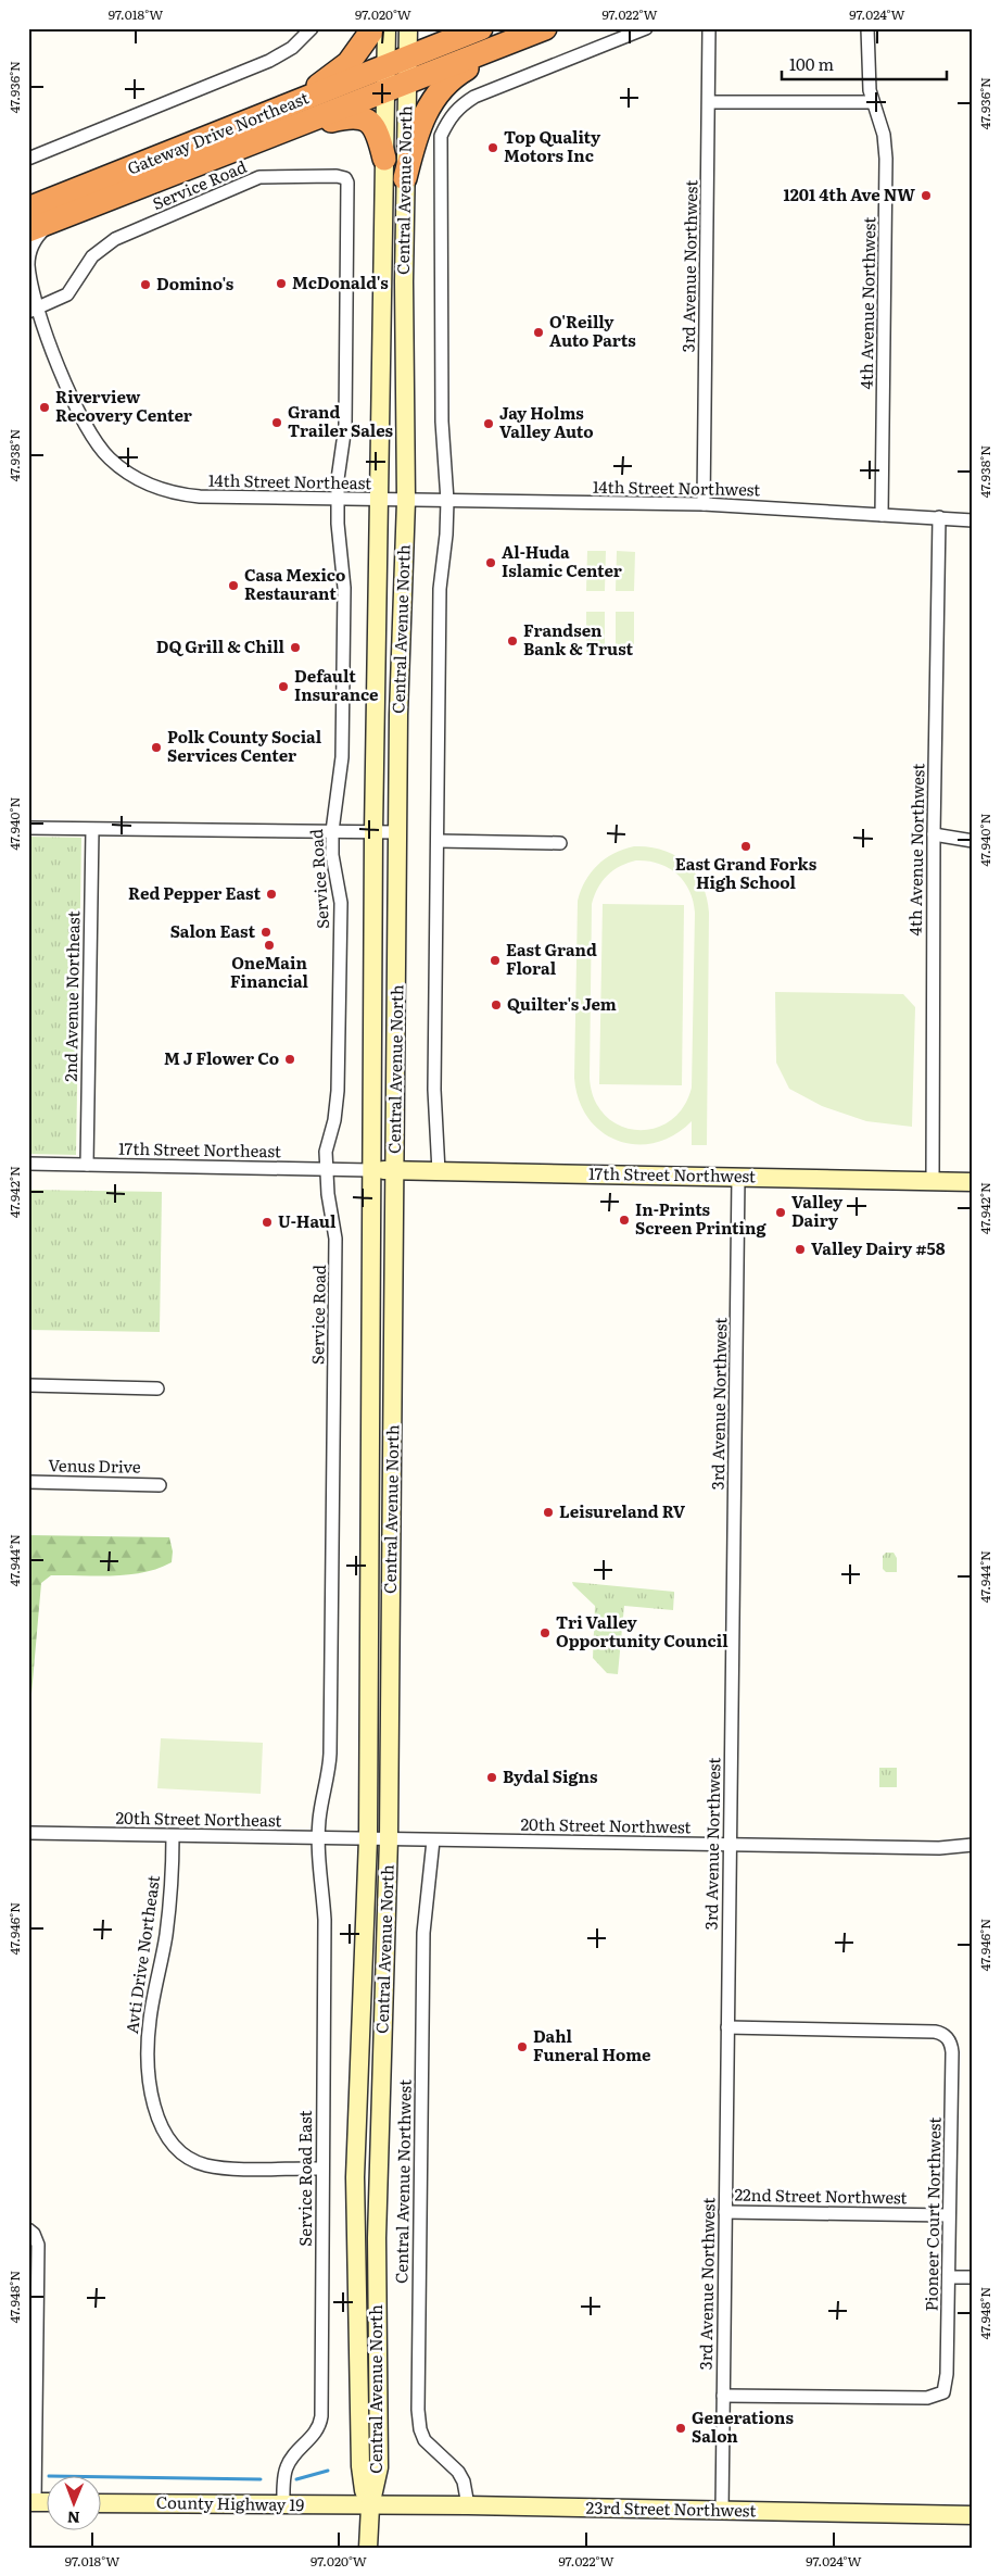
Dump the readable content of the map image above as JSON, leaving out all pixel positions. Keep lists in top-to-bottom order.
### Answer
{
  "streets": {
    "highway": ["Gateway Drive Northeast"],
    "main road": [
      "Central Avenue North",
      "17th Street Northwest",
      "County Highway 19",
      "23rd Street Northwest"
    ],
    "street": [
      "Service Road",
      "3rd Avenue Northwest",
      "4th Avenue Northwest",
      "14th Street Northeast",
      "14th Street Northwest",
      "2nd Avenue Northeast",
      "17th Street Northeast",
      "Venus Drive",
      "20th Street Northeast",
      "20th Street Northwest",
      "Avti Drive Northeast",
      "Service Road East",
      "Central Avenue Northwest",
      "22nd Street Northwest",
      "Pioneer Court Northwest"
    ]
  },
  "crossings": [
    ["Gateway Drive Northeast", "Central Avenue North"],
    ["Service Road", "14th Street Northeast"],
    ["Service Road", "17th Street Northeast"],
    ["Service Road", "20th Street Northeast"],
    ["Service Road", "Service Road East"],
    ["Central Avenue North", "14th Street Northeast"],
    ["Central Avenue North", "14th Street Northwest"],
    ["Central Avenue North", "17th Street Northeast"],
    ["Central Avenue North", "17th Street Northwest"],
    ["Central Avenue North", "20th Street Northeast"],
    ["Central Avenue North", "20th Street Northwest"],
    ["Central Avenue North", "County Highway 19"],
    ["Central Avenue North", "23rd Street Northwest"],
    ["3rd Avenue Northwest", "14th Street Northwest"],
    ["3rd Avenue Northwest", "17th Street Northwest"],
    ["3rd Avenue Northwest", "20th Street Northwest"],
    ["3rd Avenue Northwest", "22nd Street Northwest"],
    ["3rd Avenue Northwest", "Pioneer Court Northwest"],
    ["3rd Avenue Northwest", "23rd Street Northwest"],
    ["4th Avenue Northwest", "14th Street Northwest"],
    ["4th Avenue Northwest", "17th Street Northwest"],
    ["14th Street Northeast", "14th Street Northwest"],
    ["2nd Avenue Northeast", "17th Street Northeast"],
    ["17th Street Northeast", "17th Street Northwest"],
    ["20th Street Northeast", "20th Street Northwest"],
    ["20th Street Northeast", "Avti Drive Northeast"],
    ["20th Street Northeast", "Service Road East"],
    ["20th Street Northwest", "Central Avenue Northwest"],
    ["Avti Drive Northeast", "Service Road East"],
    ["Service Road East", "County Highway 19"],
    ["Central Avenue Northwest", "23rd Street Northwest"],
    ["22nd Street Northwest", "Pioneer Court Northwest"],
    ["County Highway 19", "23rd Street Northwest"]
  ],
  "places": [
    "Top Quality Motors Inc",
    "1201 4th Ave NW",
    "McDonald's",
    "Domino's",
    "O'Reilly Auto Parts",
    "Riverview Recovery Center",
    "Grand Trailer Sales",
    "Jay Holms Valley Auto",
    "Al-Huda Islamic Center",
    "Casa Mexico Restaurant",
    "Frandsen Bank & Trust",
    "DQ Grill & Chill",
    "Default Insurance",
    "Polk County Social Services Center",
    "East Grand Forks High School",
    "Red Pepper East",
    "Salon East",
    "OneMain Financial",
    "East Grand Floral",
    "Quilter's Jem",
    "M J Flower Co",
    "Valley Dairy",
    "In-Prints Screen Printing",
    "U-Haul",
    "Valley Dairy #58",
    "Leisureland RV",
    "Tri Valley Opportunity Council",
    "Bydal Signs",
    "Dahl Funeral Home",
    "Generations Salon"
  ],
  "scale_bar": "100 m",
  "north": "bottom",
  "coordinates": [
    "97.018°W",
    "97.020°W",
    "97.022°W",
    "97.024°W",
    "47.936°N",
    "47.938°N",
    "47.940°N",
    "47.942°N",
    "47.944°N",
    "47.946°N",
    "47.948°N"
  ]
}
